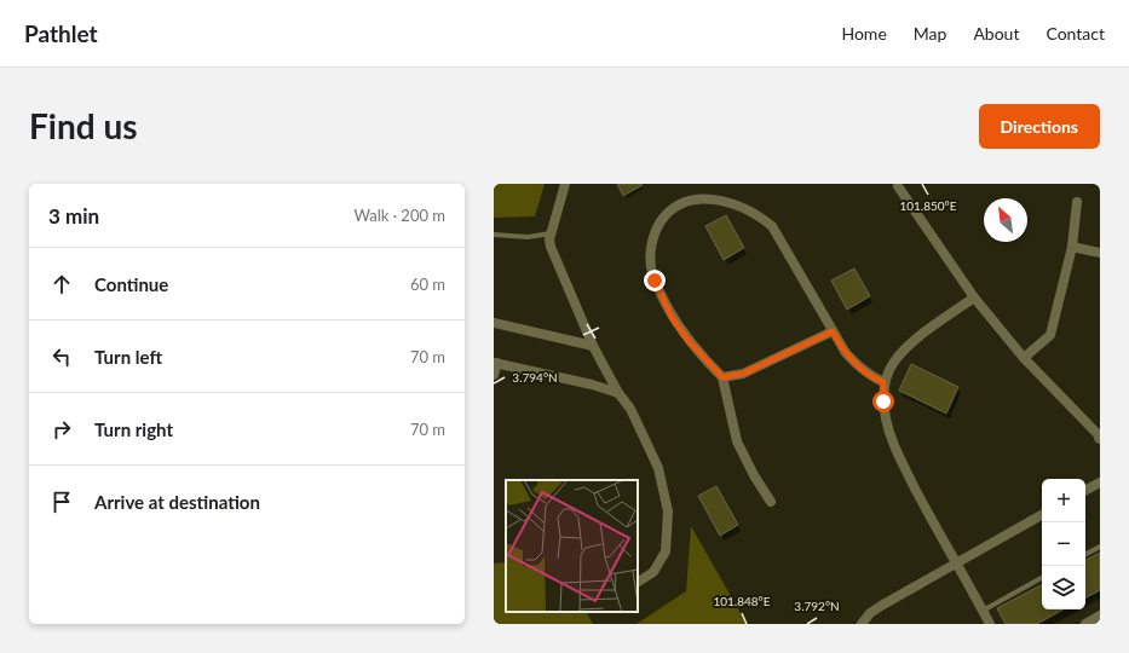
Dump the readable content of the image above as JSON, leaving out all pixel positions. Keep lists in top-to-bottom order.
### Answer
{
  "north": "top left",
  "page": {
    "header": "Pathlet",
    "nav": [
      "Home",
      "Map",
      "About",
      "Contact"
    ],
    "buttons": "Directions",
    "title": "Find us",
    "heading": ["3 min", "Walk · 200 m"],
    "list": [
      ["Continue", "60 m"],
      ["Turn left", "70 m"],
      ["Turn right", "70 m"],
      "Arrive at destination"
    ],
    "map_buttons": ["+", "−"]
  },
  "coordinates": [
    "101.850°E",
    "3.794°N",
    "101.848°E",
    "3.792°N"
  ]
}
